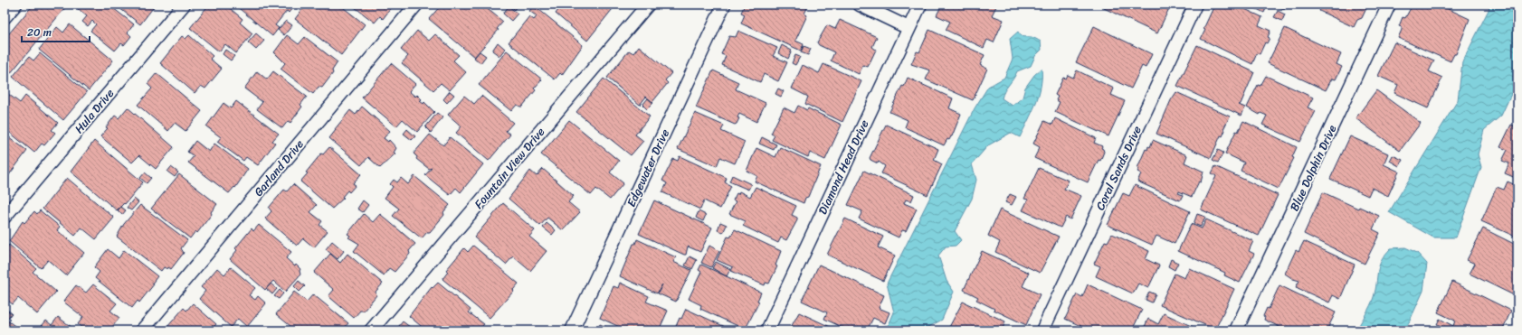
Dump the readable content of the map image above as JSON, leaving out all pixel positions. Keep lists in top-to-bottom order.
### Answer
{
  "streets": {
    "lane": [
      "Hula Drive",
      "Diamond Head Drive",
      "Garland Drive",
      "Fountain View Drive",
      "Edgewater Drive",
      "Coral Sands Drive",
      "Blue Dolphin Drive"
    ]
  },
  "scale_bar": "20 m"
}
